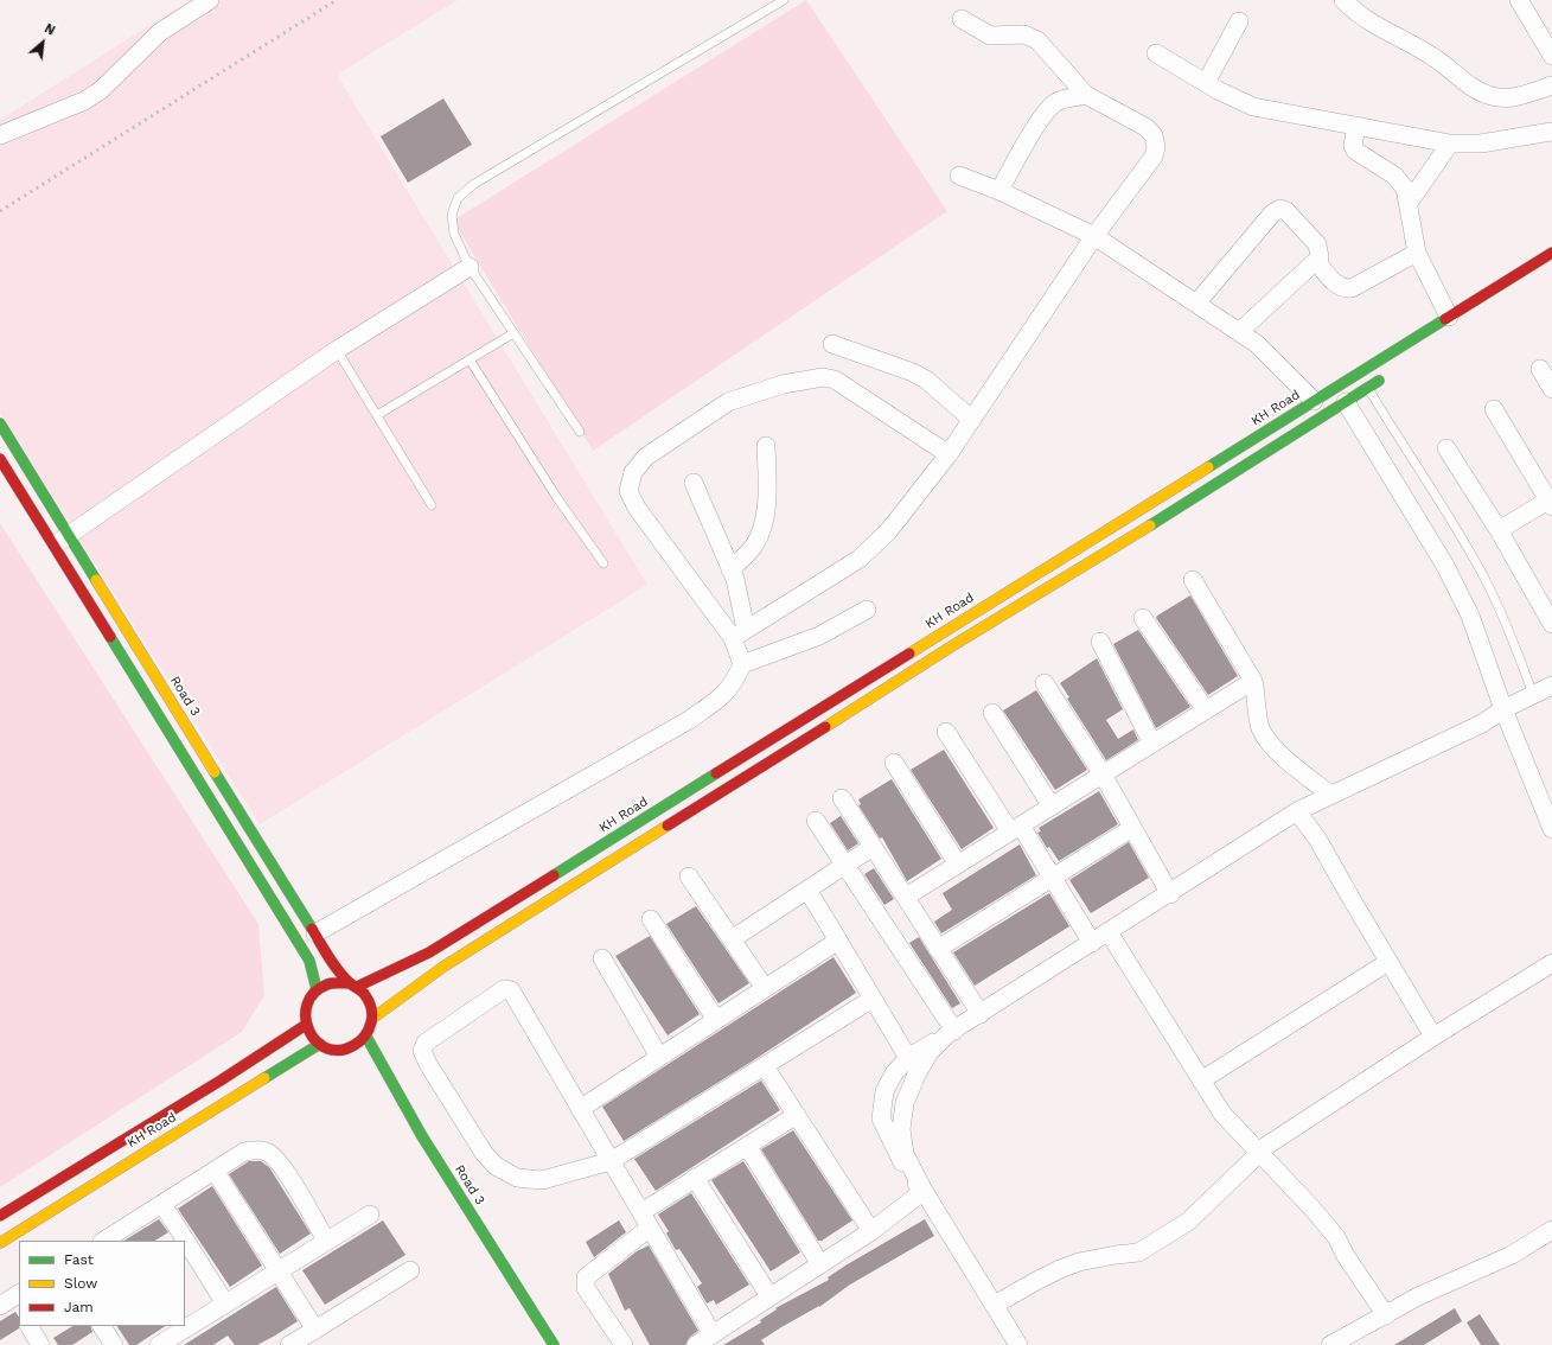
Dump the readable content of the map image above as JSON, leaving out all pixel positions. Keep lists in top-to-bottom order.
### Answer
{
  "streets": {
    "main road": ["KH Road", "Road 3"]
  },
  "crossings": [
    ["KH Road", "Road 3"]
  ],
  "legend": ["Fast", "Slow", "Jam"],
  "north": "top right"
}
